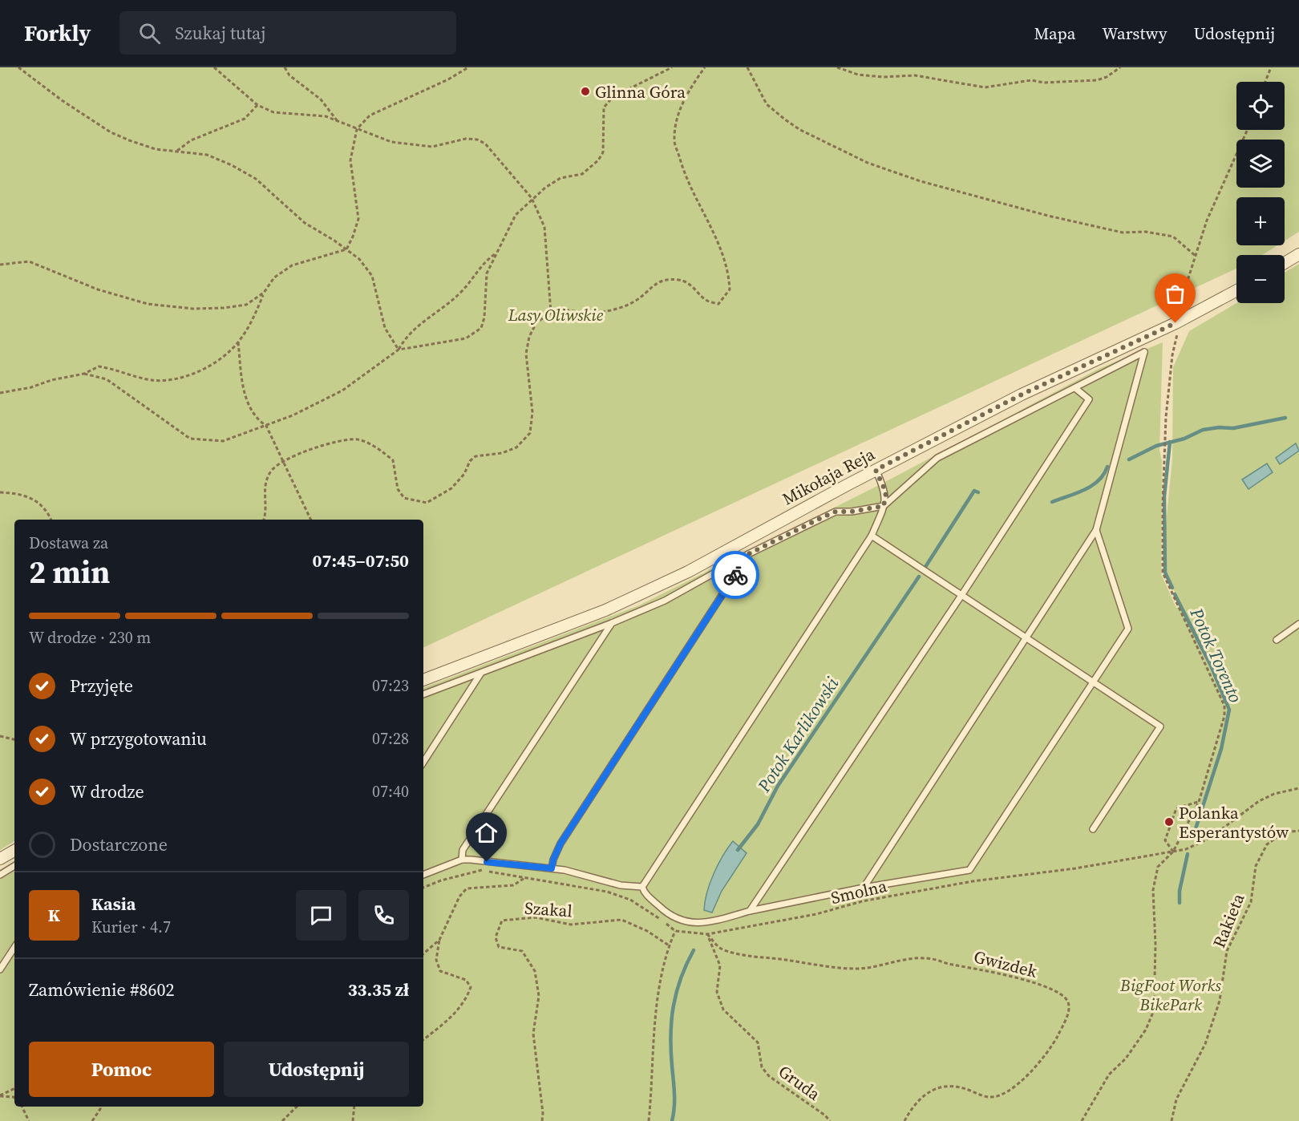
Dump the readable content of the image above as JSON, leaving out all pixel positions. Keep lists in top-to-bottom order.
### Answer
{
  "streets": {
    "street": ["Mikołaja Reja"],
    "path": [
      "Smolna",
      "Szakal",
      "Rakieta",
      "Gwizdek",
      "Gruda"
    ]
  },
  "crossings": [
    ["Smolna", "Gwizdek"],
    ["Smolna", "Gruda"],
    ["Gwizdek", "Gruda"]
  ],
  "water": ["Potok Torento", "Potok Karlikowski"],
  "parks": ["Lasy Oliwskie", "BigFoot Works BikePark"],
  "places": ["Glinna Góra", "Polanka Esperantystów"],
  "page": {
    "header": "Forkly",
    "search": "Szukaj tutaj",
    "nav": ["Mapa", "Warstwy", "Udostępnij"],
    "map_buttons": ["+", "−"],
    "heading": ["2 min", "Dostawa za", "07:45–07:50"],
    "panel": [
      "Kasia",
      "Kurier · 4.7",
      "Zamówienie #8602",
      "33.35 zł"
    ],
    "bar": "W drodze · 230 m",
    "list": [
      ["Przyjęte", "07:23"],
      ["W przygotowaniu", "07:28"],
      ["W drodze", "07:40"],
      "Dostarczone"
    ],
    "round": "K",
    "buttons": ["Pomoc", "Udostępnij"]
  }
}
